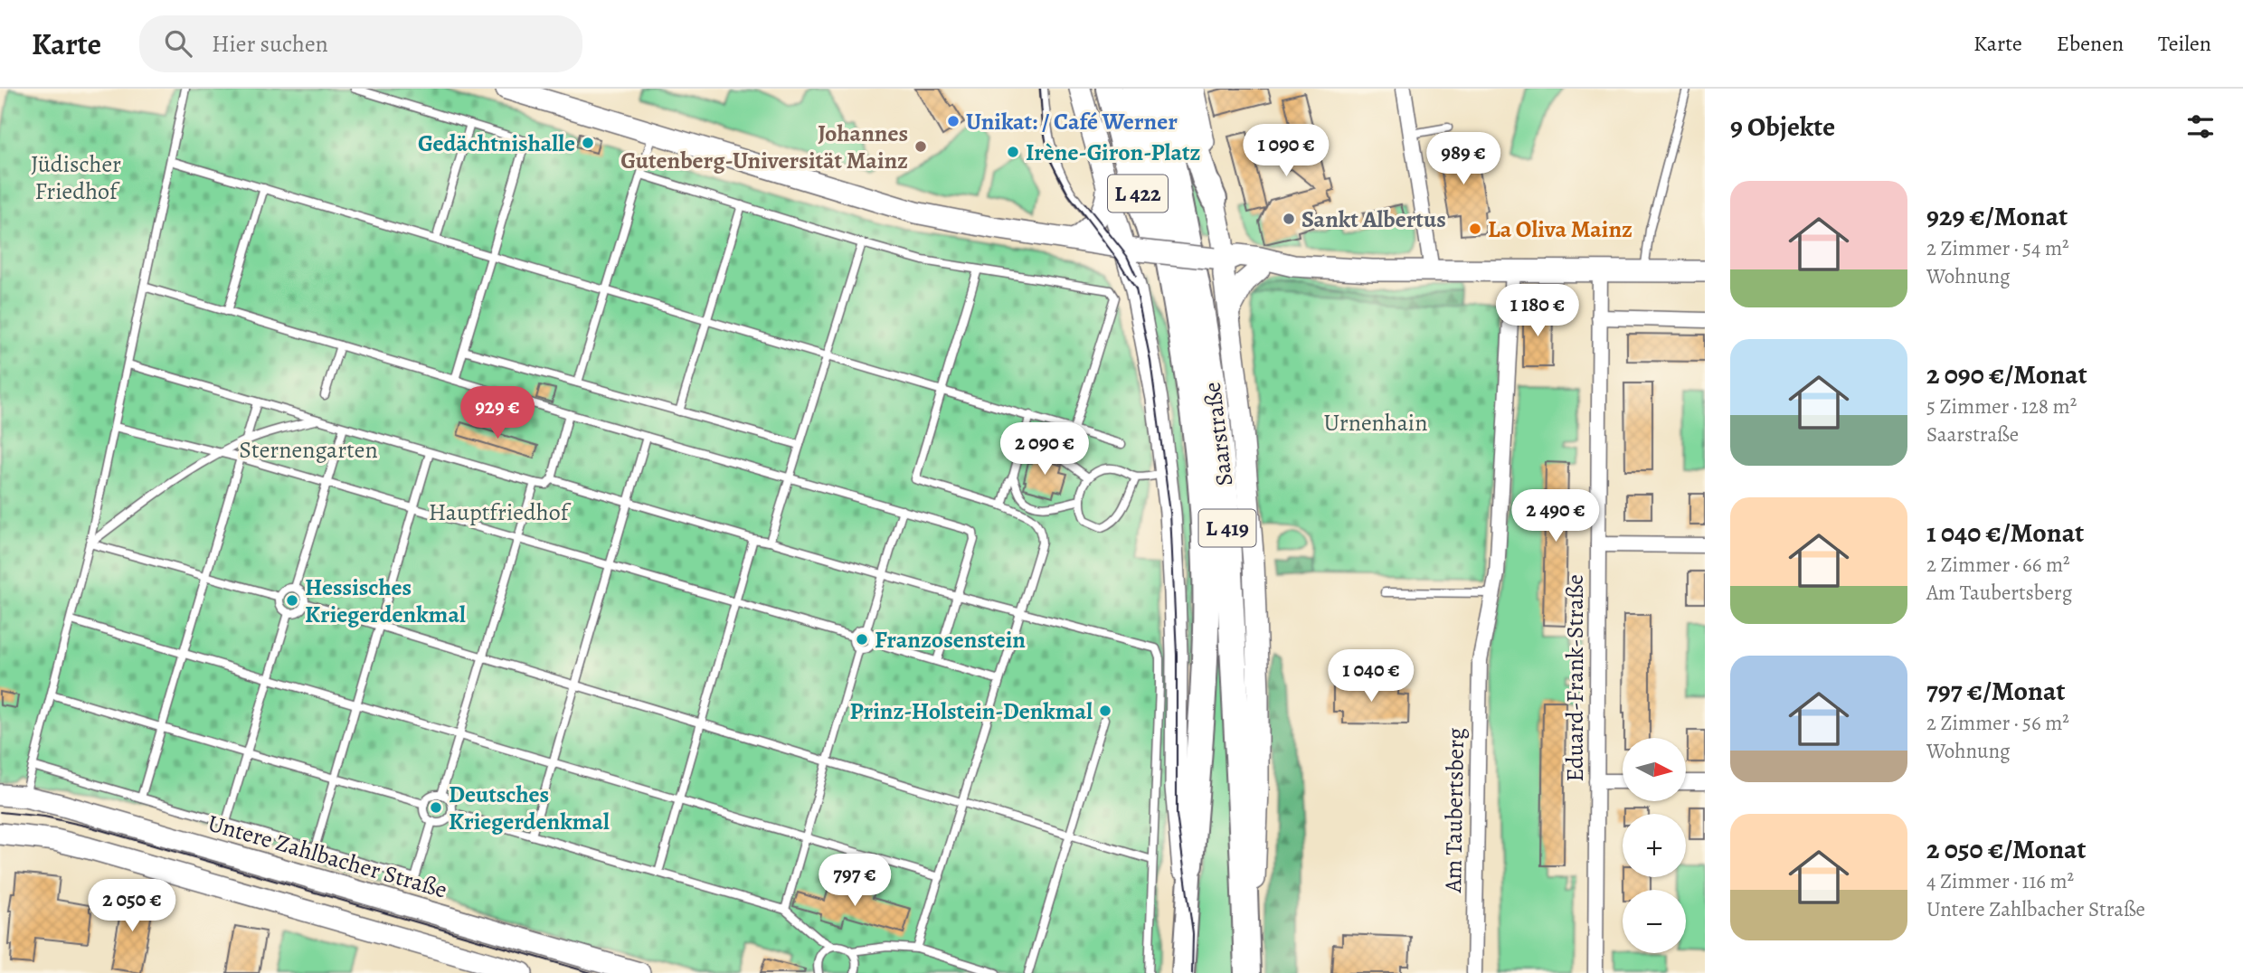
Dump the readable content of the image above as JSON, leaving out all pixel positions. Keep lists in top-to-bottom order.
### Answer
{
  "streets": {
    "highway": ["L 422", "Saarstraße", "L 419"],
    "street": ["Eduard-Frank-Straße", "Am Taubertsberg", "Untere Zahlbacher Straße"]
  },
  "crossings": [
    ["L 422", "Saarstraße"]
  ],
  "parks": [
    "Jüdischer Friedhof",
    "Urnenhain",
    "Sternengarten",
    "Hauptfriedhof"
  ],
  "places": [
    "Unikat: / Café Werner",
    "Gedächtnishalle",
    "Johannes Gutenberg-Universität Mainz",
    "Irène-Giron-Platz",
    "Sankt Albertus",
    "La Oliva Mainz",
    "Hessisches Kriegerdenkmal",
    "Franzosenstein",
    "Prinz-Holstein-Denkmal",
    "Deutsches Kriegerdenkmal"
  ],
  "north": "right",
  "page": {
    "header": "Karte",
    "search": "Hier suchen",
    "nav": ["Karte", "Ebenen", "Teilen"],
    "heading": "9 Objekte",
    "price": [
      "1 090 €",
      "989 €",
      "1 180 €",
      "929 €",
      "2 090 €",
      "2 490 €",
      "1 040 €",
      "797 €",
      "2 050 €"
    ],
    "list": [
      {
        "name": "929 €/Monat",
        "note": "2 Zimmer · 54 m² · Wohnung"
      },
      {
        "name": "2 090 €/Monat",
        "note": "5 Zimmer · 128 m² · Saarstraße"
      },
      {
        "name": "1 040 €/Monat",
        "note": "2 Zimmer · 66 m² · Am Taubertsberg"
      },
      {
        "name": "797 €/Monat",
        "note": "2 Zimmer · 56 m² · Wohnung"
      },
      {
        "name": "2 050 €/Monat",
        "note": "4 Zimmer · 116 m² · Untere Zahlbacher Straße"
      }
    ],
    "map_buttons": ["+", "−"]
  }
}
